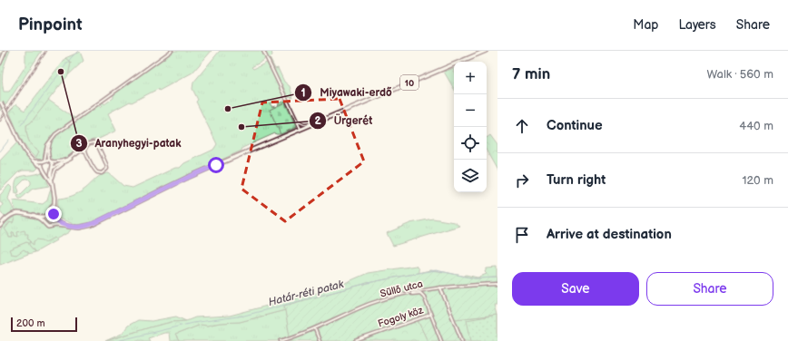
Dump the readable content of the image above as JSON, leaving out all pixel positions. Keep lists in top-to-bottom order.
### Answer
{
  "streets": {
    "main road": ["10"],
    "street": ["Süllő utca", "Fogoly köz"]
  },
  "water": ["Határ-réti patak"],
  "places": ["Aranyhegyi-patak", "Miyawaki-erdő", "Ürgerét"],
  "scale_bar": "200 m",
  "page": {
    "header": "Pinpoint",
    "nav": ["Map", "Layers", "Share"],
    "heading": ["7 min", "Walk · 560 m"],
    "map_buttons": ["+", "−"],
    "list": [
      ["Continue", "440 m"],
      ["Turn right", "120 m"],
      "Arrive at destination"
    ],
    "buttons": ["Save", "Share"],
    "scale": "200 m"
  }
}
